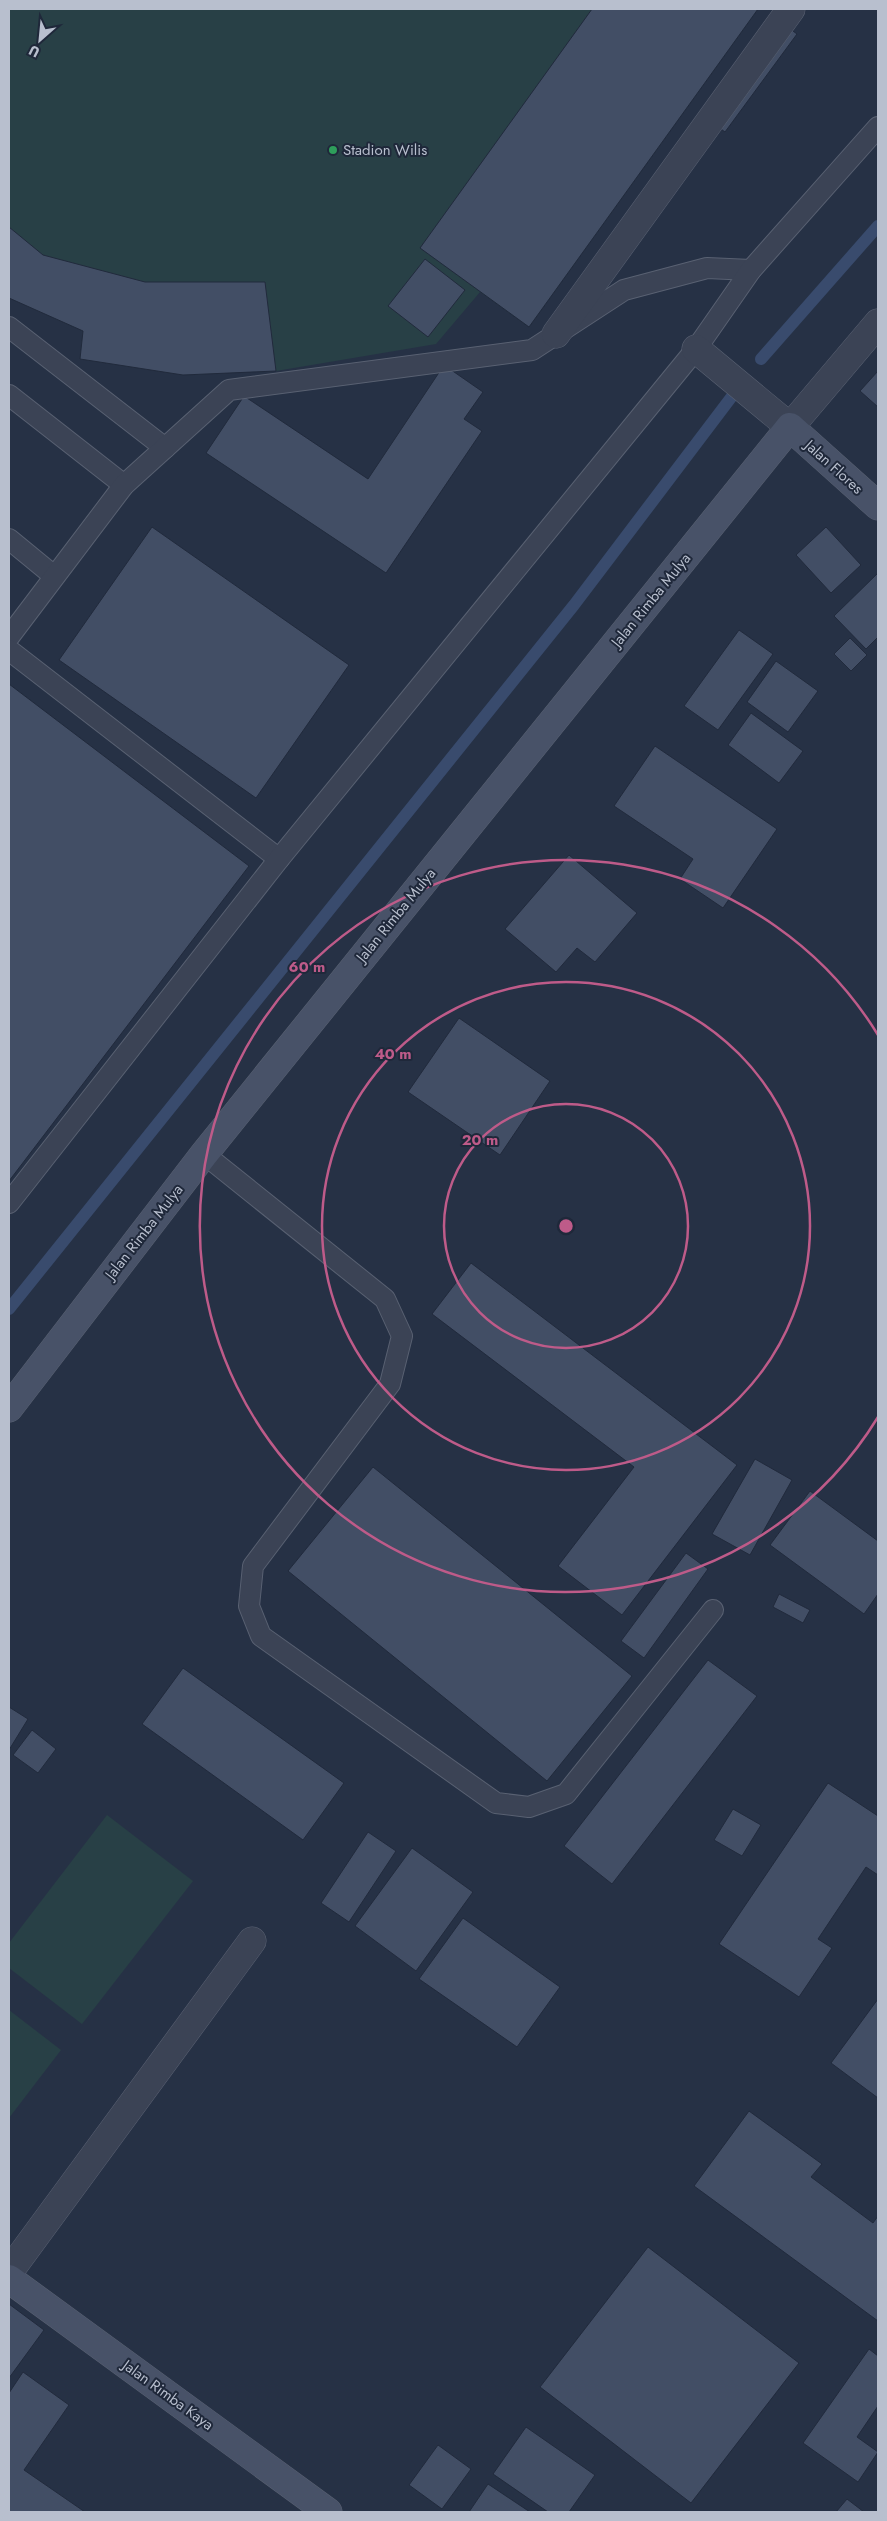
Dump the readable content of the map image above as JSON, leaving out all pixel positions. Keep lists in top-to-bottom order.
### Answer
{
  "streets": {
    "street": ["Jalan Flores", "Jalan Rimba Mulya", "Jalan Rimba Kaya"]
  },
  "crossings": [
    ["Jalan Flores", "Jalan Rimba Mulya"]
  ],
  "places": ["Stadion Wilis"],
  "north": "bottom left",
  "rings": ["60 m", "40 m", "20 m"]
}
